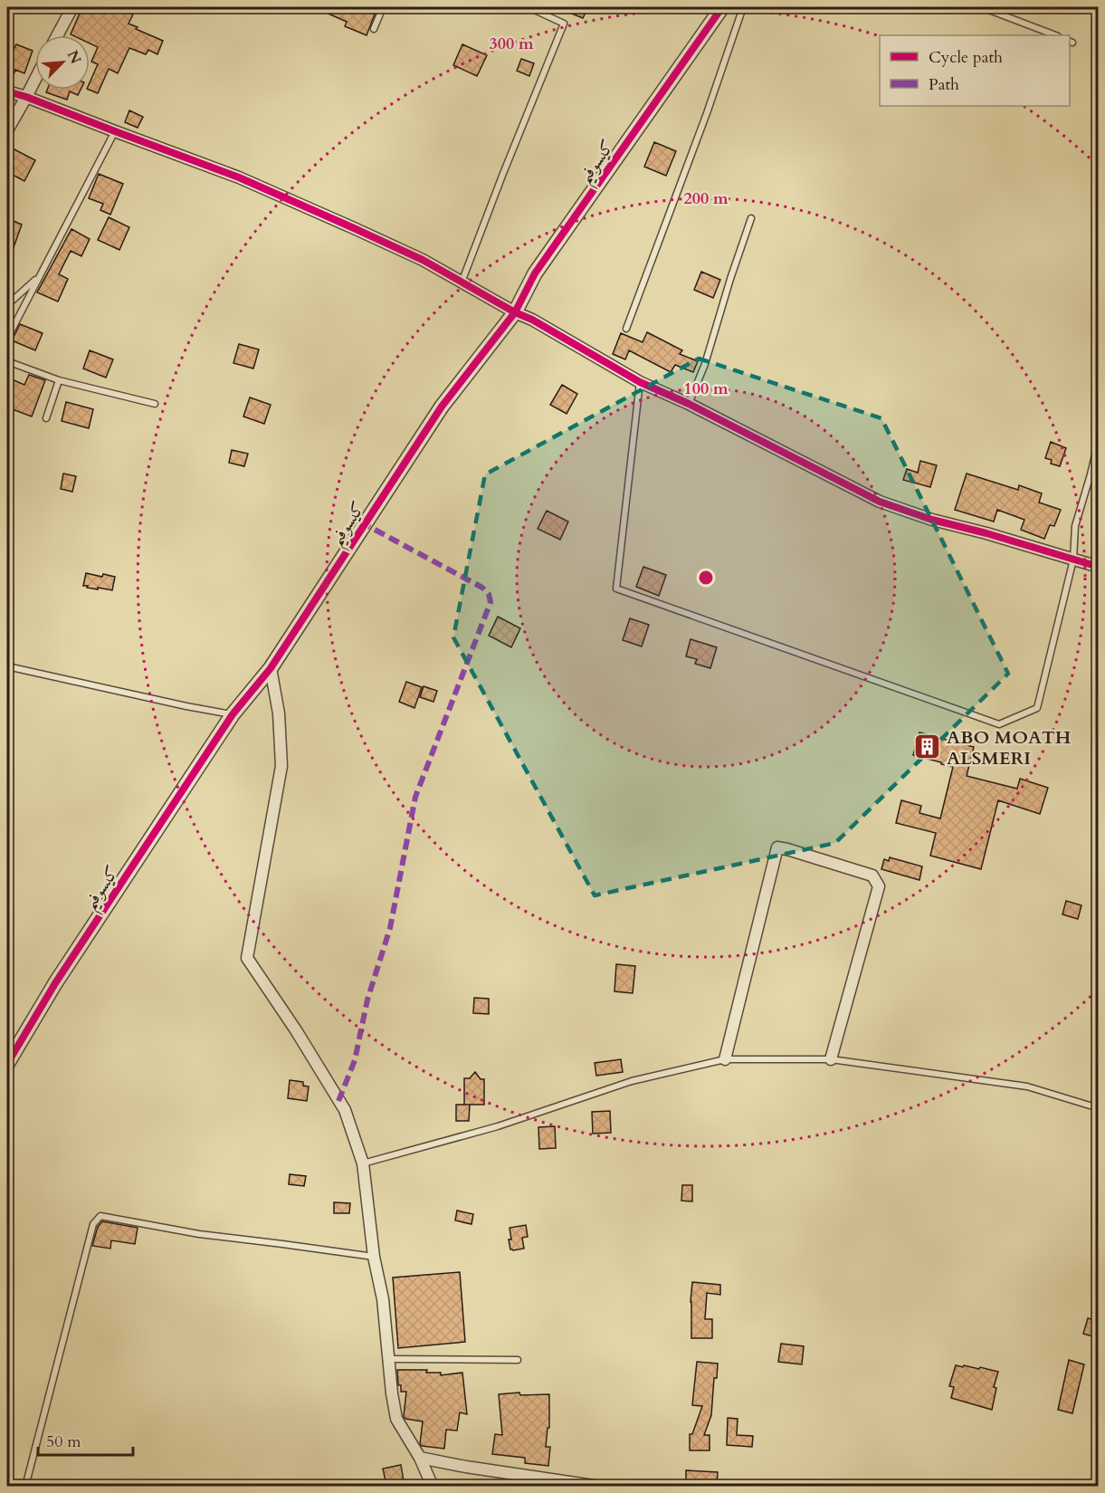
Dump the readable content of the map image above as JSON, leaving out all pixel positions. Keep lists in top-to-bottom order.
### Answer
{
  "streets": {
    "street": ["كيسوفيم"]
  },
  "places": {
    "building": ["ABO MOATH ALSMERI"]
  },
  "legend": ["Cycle path", "Path"],
  "scale_bar": "50 m",
  "north": "top right",
  "rings": ["300 m", "200 m", "100 m"]
}
